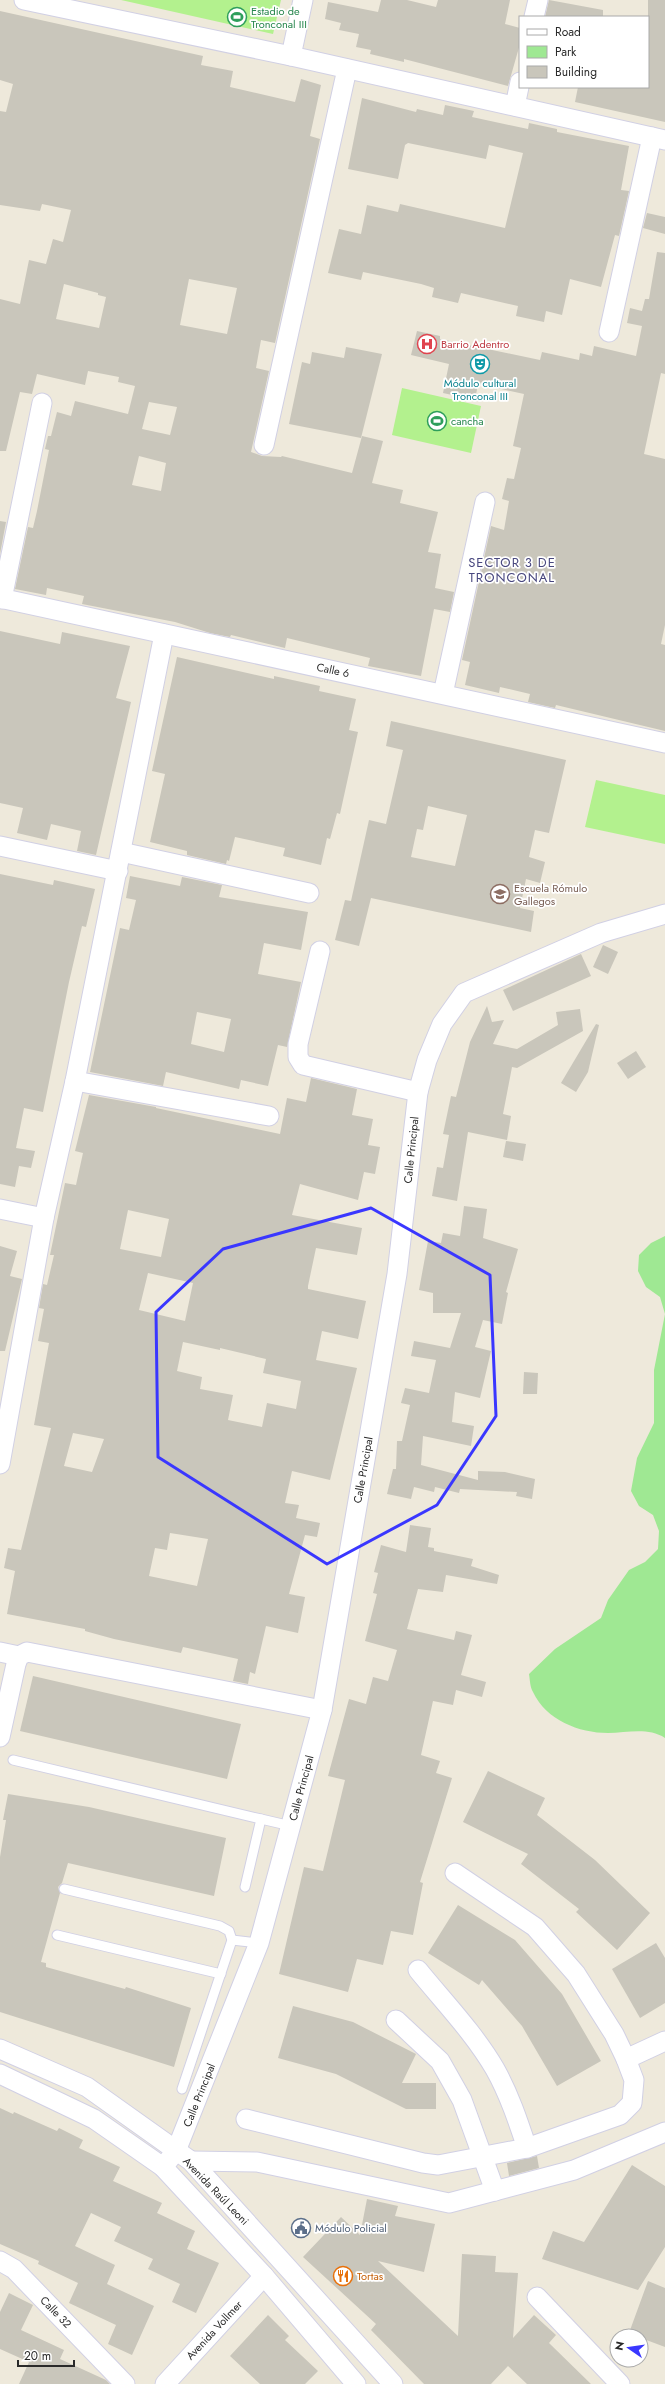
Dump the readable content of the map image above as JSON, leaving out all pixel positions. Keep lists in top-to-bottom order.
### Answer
{
  "streets": {
    "street": [
      "Calle 6",
      "Calle Principal",
      "Avenida Raúl Leoni",
      "Calle 32",
      "Avenida Vollmer"
    ]
  },
  "crossings": [
    ["Calle Principal", "Avenida Raúl Leoni"],
    ["Avenida Raúl Leoni", "Avenida Vollmer"]
  ],
  "districts": ["SECTOR 3 DE TRONCONAL"],
  "places": {
    "sports": ["Estadio de Tronconal III", "cancha"],
    "hospital": ["Barrio Adentro"],
    "theatre": ["Módulo cultural Tronconal III"],
    "school or university": ["Escuela Rómulo Gallegos"],
    "public building": ["Módulo Policial"],
    "restaurant": ["Tortas"]
  },
  "legend": ["Road", "Park", "Building"],
  "scale_bar": "20 m",
  "north": "left"
}
